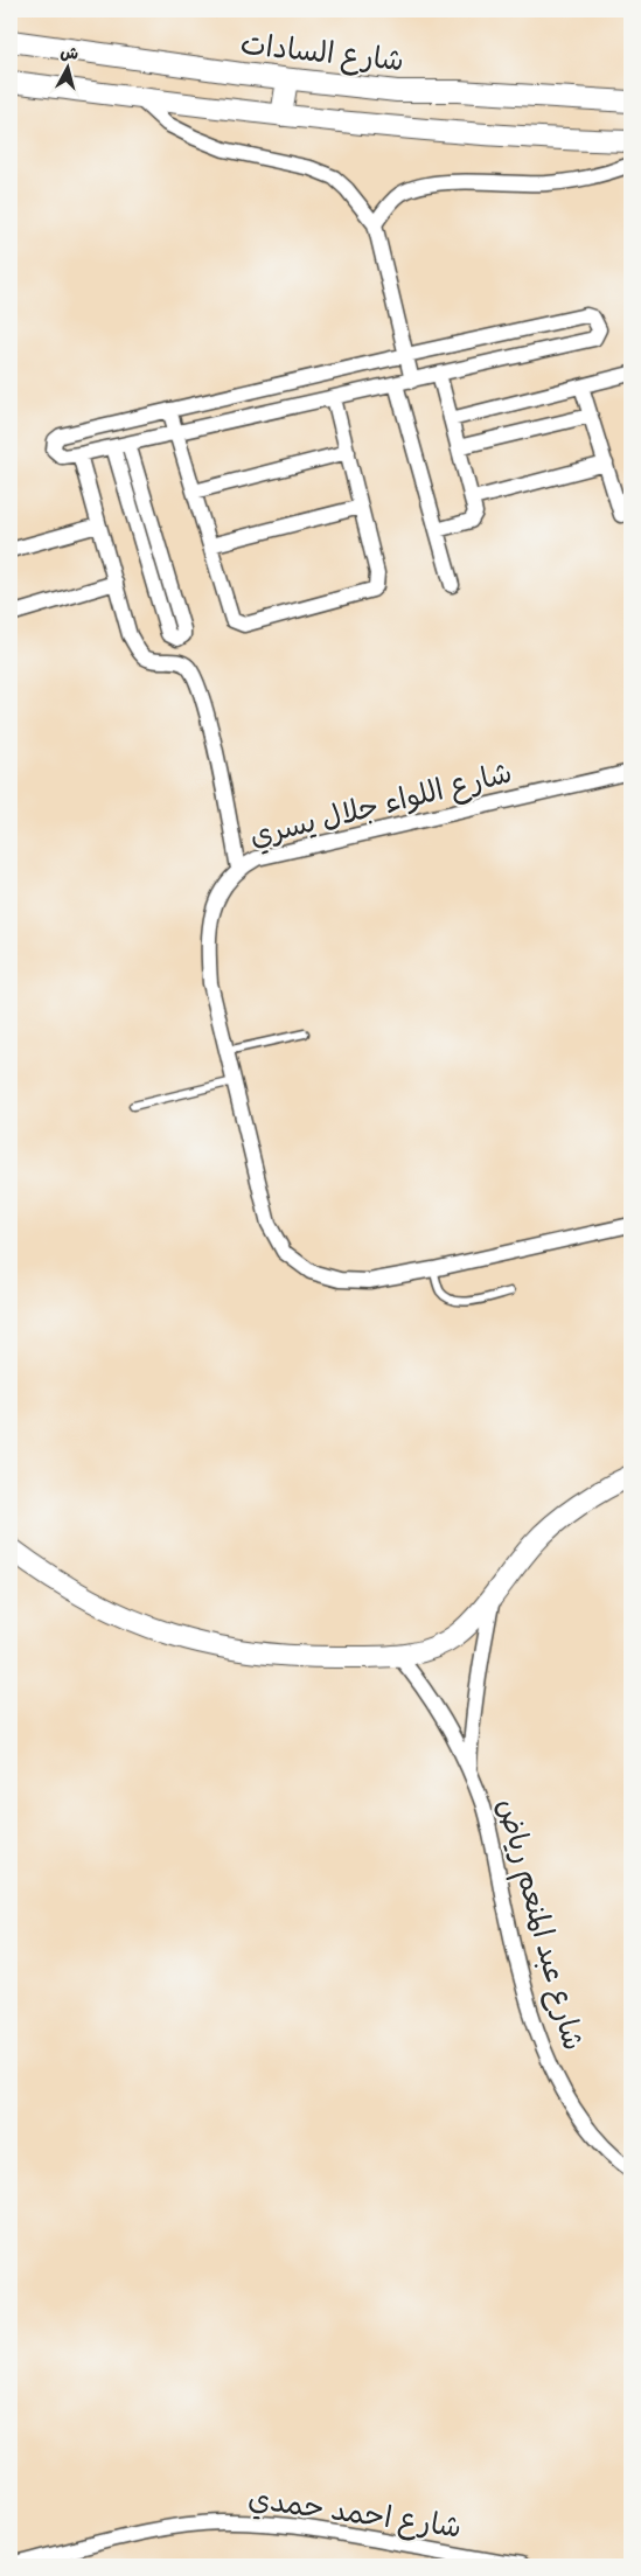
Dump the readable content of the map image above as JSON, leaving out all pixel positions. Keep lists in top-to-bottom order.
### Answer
{
  "streets": {
    "main road": ["شارع السادات"],
    "street": ["شارع اللواء جلال يسري", "شارع عبد المنعم رياض", "شارع احمد حمدي"]
  },
  "north": "top"
}
